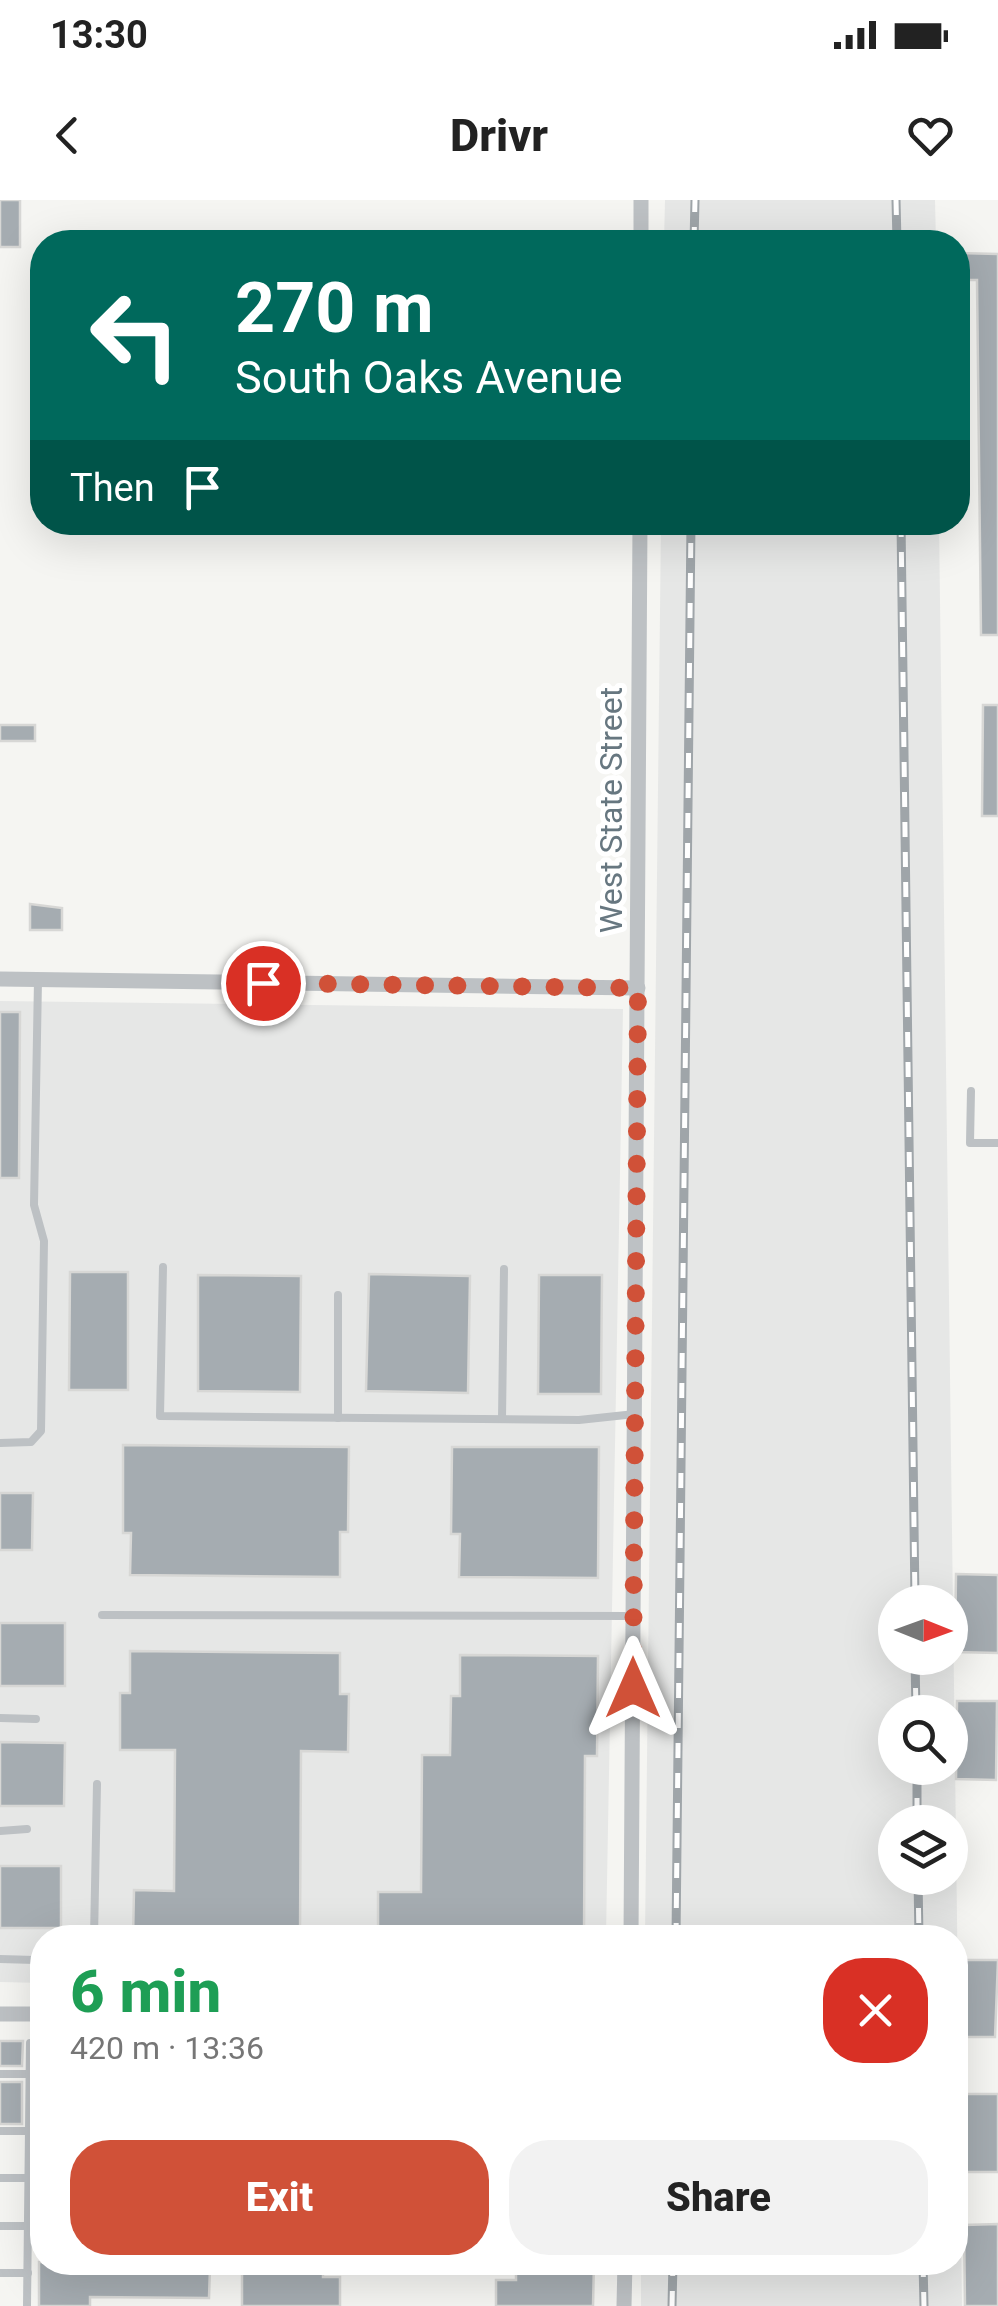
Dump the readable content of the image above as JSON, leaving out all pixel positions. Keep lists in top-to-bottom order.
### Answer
{
  "streets": {
    "street": ["West State Street"]
  },
  "north": "right",
  "page": {
    "status": "13:30",
    "header": "Drivr",
    "turn": ["270 m", "South Oaks Avenue"],
    "then": "Then",
    "heading": ["6 min", "420 m · 13:36"],
    "buttons": ["Exit", "Share"]
  }
}
